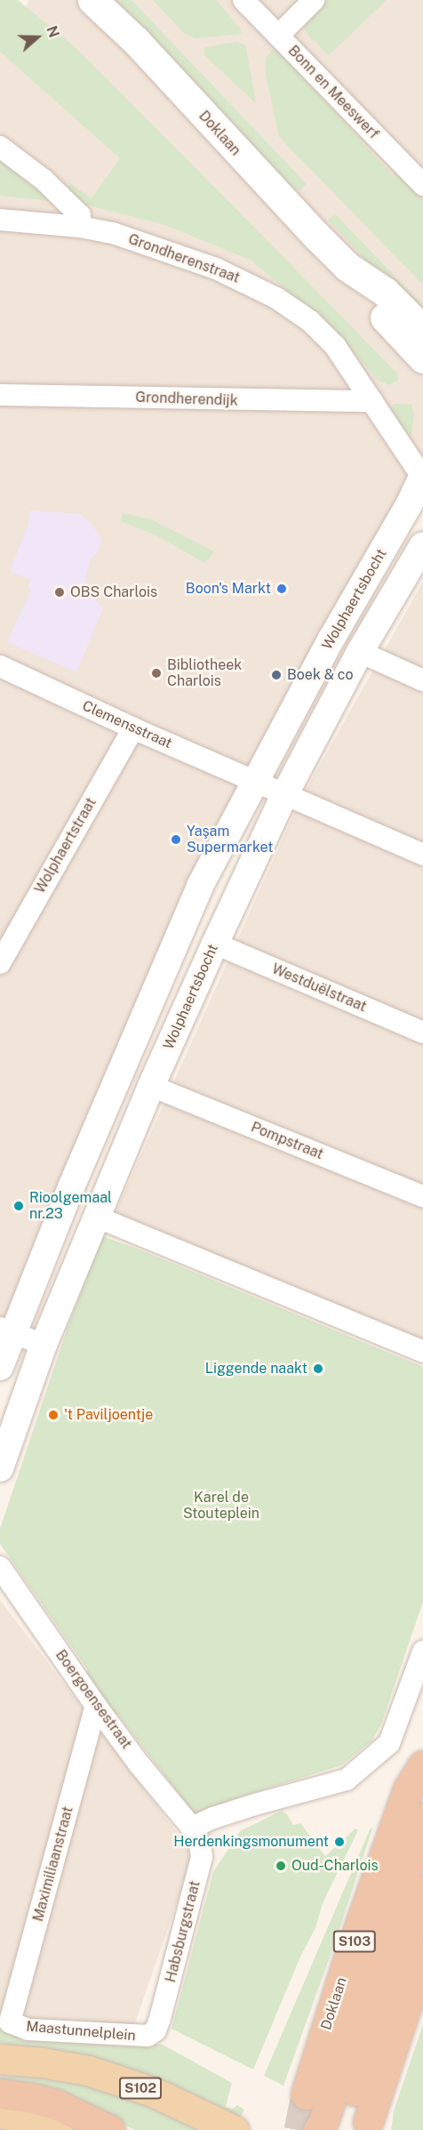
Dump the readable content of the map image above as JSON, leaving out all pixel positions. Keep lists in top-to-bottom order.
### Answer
{
  "streets": {
    "highway": ["Doklaan", "S103"],
    "main road": ["S102"],
    "street": [
      "Bonn en Meeswerf",
      "Grondherenstraat",
      "Grondherendijk",
      "Wolphaertsbocht",
      "Clemensstraat",
      "Wolphaertstraat",
      "Westduëlstraat",
      "Pompstraat",
      "Boergoensestraat",
      "Maximiliaanstraat",
      "Habsburgstraat",
      "Maastunnelplein"
    ]
  },
  "crossings": [
    ["Grondherenstraat", "Grondherendijk"],
    ["Grondherenstraat", "Wolphaertsbocht"],
    ["Wolphaertsbocht", "Clemensstraat"],
    ["Wolphaertsbocht", "Westduëlstraat"],
    ["Wolphaertsbocht", "Pompstraat"],
    ["Clemensstraat", "Wolphaertstraat"],
    ["Boergoensestraat", "Maximiliaanstraat"],
    ["Boergoensestraat", "Habsburgstraat"],
    ["Maximiliaanstraat", "Maastunnelplein"],
    ["Habsburgstraat", "Maastunnelplein"]
  ],
  "parks": ["Karel de Stouteplein"],
  "places": [
    "Boon's Markt",
    "OBS Charlois",
    "Bibliotheek Charlois",
    "Boek & co",
    "Yaşam Supermarket",
    "Rioolgemaal nr.23",
    "Liggende naakt",
    "'t Paviljoentje",
    "Herdenkingsmonument",
    "Oud-Charlois"
  ],
  "north": "right"
}
